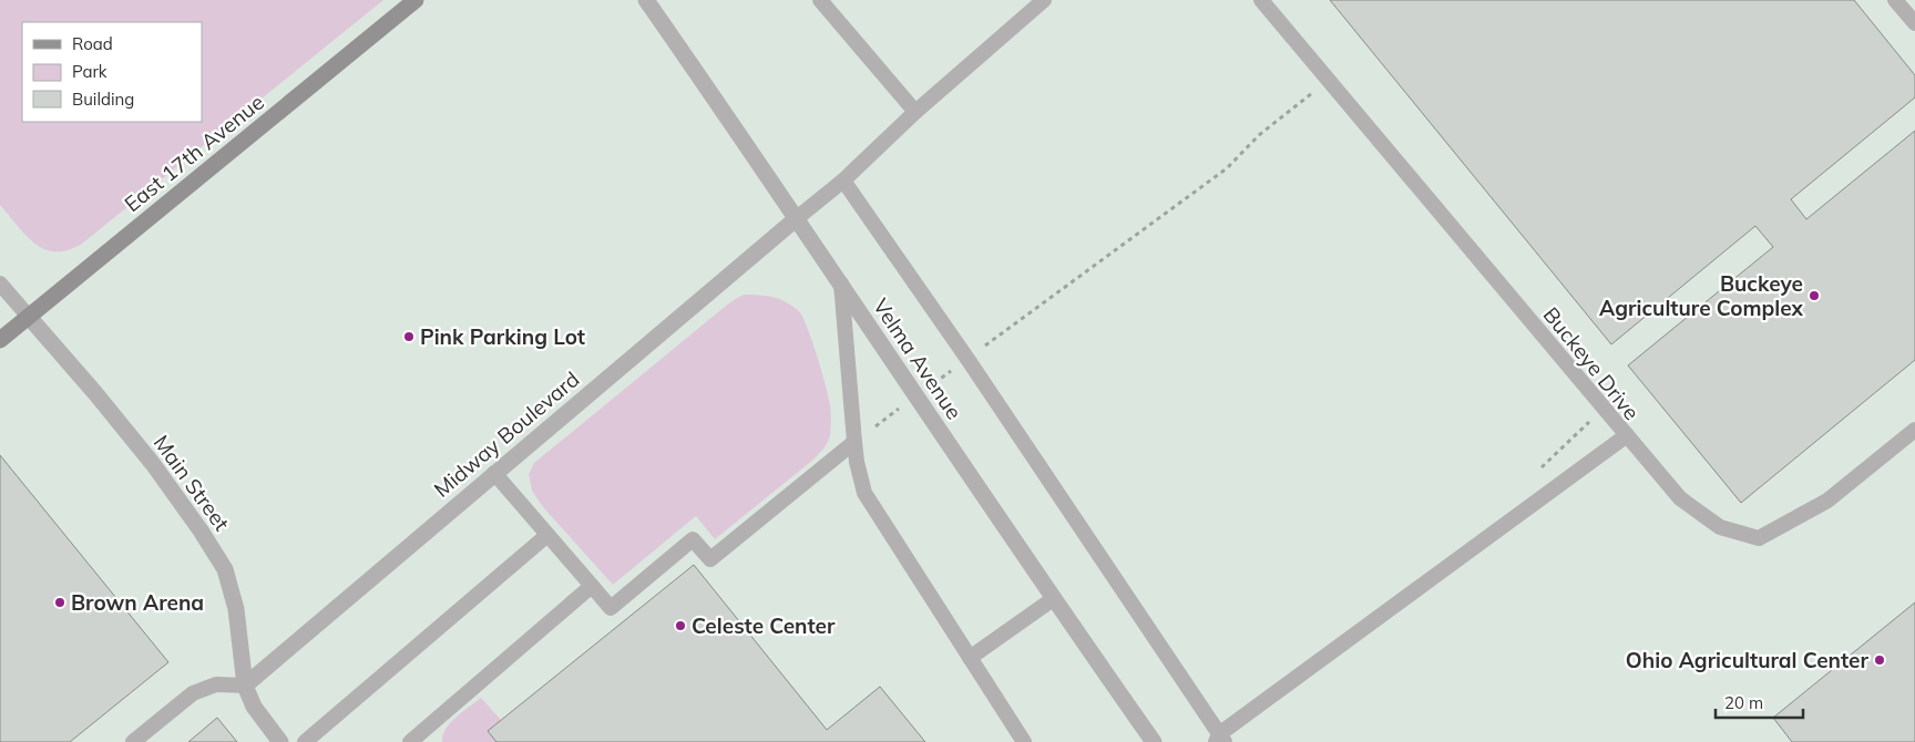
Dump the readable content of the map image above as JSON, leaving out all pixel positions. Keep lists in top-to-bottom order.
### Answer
{
  "streets": {
    "street": [
      "East 17th Avenue",
      "Velma Avenue",
      "Midway Boulevard",
      "Main Street"
    ],
    "lane": ["Buckeye Drive"]
  },
  "crossings": [
    ["East 17th Avenue", "Main Street"],
    ["Velma Avenue", "Midway Boulevard"],
    ["Midway Boulevard", "Main Street"]
  ],
  "places": [
    "Buckeye Agriculture Complex",
    "Pink Parking Lot",
    "Brown Arena",
    "Celeste Center",
    "Ohio Agricultural Center"
  ],
  "legend": ["Road", "Park", "Building"],
  "scale_bar": "20 m"
}
